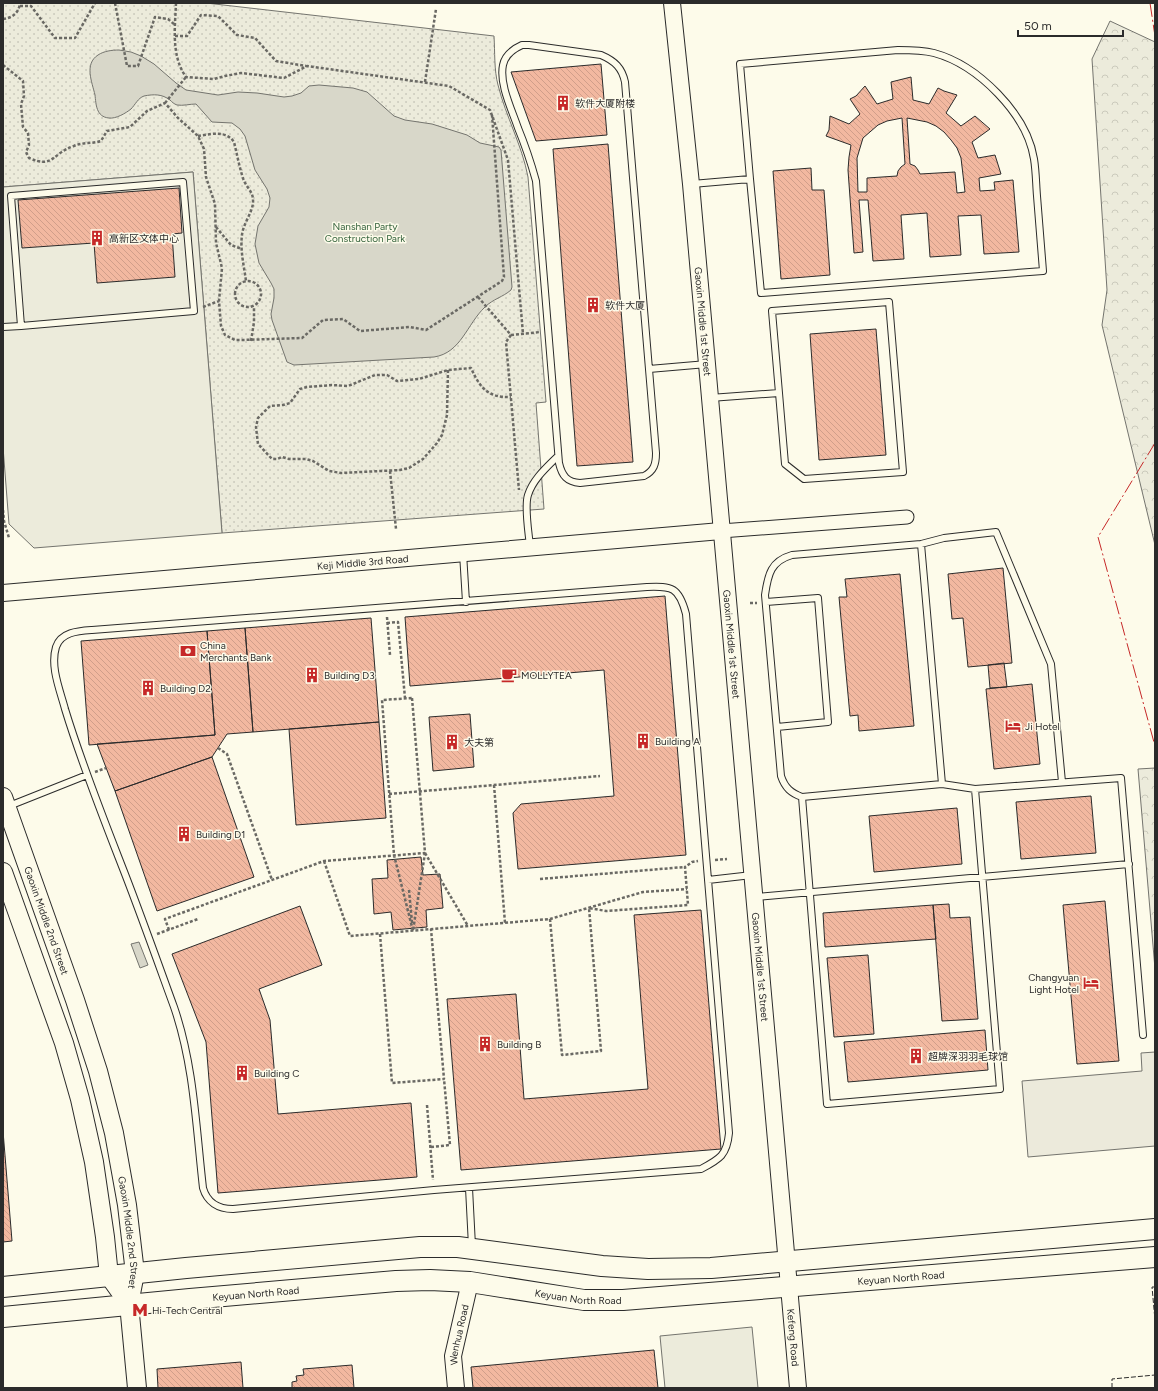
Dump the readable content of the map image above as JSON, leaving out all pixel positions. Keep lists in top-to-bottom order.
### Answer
{
  "streets": {
    "main road": ["Gaoxin Middle 2nd Street", "Keyuan North Road"],
    "street": [
      "Gaoxin Middle 1st Street",
      "Keji Middle 3rd Road",
      "Wenhua Road",
      "Kefeng Road"
    ]
  },
  "crossings": [
    ["Gaoxin Middle 1st Street", "Keji Middle 3rd Road"],
    ["Gaoxin Middle 1st Street", "Keyuan North Road"],
    ["Gaoxin Middle 1st Street", "Kefeng Road"],
    ["Gaoxin Middle 2nd Street", "Keyuan North Road"],
    ["Keyuan North Road", "Wenhua Road"],
    ["Keyuan North Road", "Kefeng Road"]
  ],
  "parks": ["Nanshan Party Construction Park"],
  "places": {
    "building": [
      "软件大厦附楼",
      "高新区文体中心",
      "软件大厦",
      "Building D3",
      "Building D2",
      "Building A",
      "大夫第",
      "Building D1",
      "Building B",
      "超牌深羽羽毛球馆",
      "Building C"
    ],
    "bank": ["China Merchants Bank"],
    "cafe": ["MOLLYTEA"],
    "hotel": ["Ji Hotel", "Changyuan Light Hotel"],
    "metro station": ["Hi-Tech Central"]
  },
  "scale_bar": "50 m"
}
